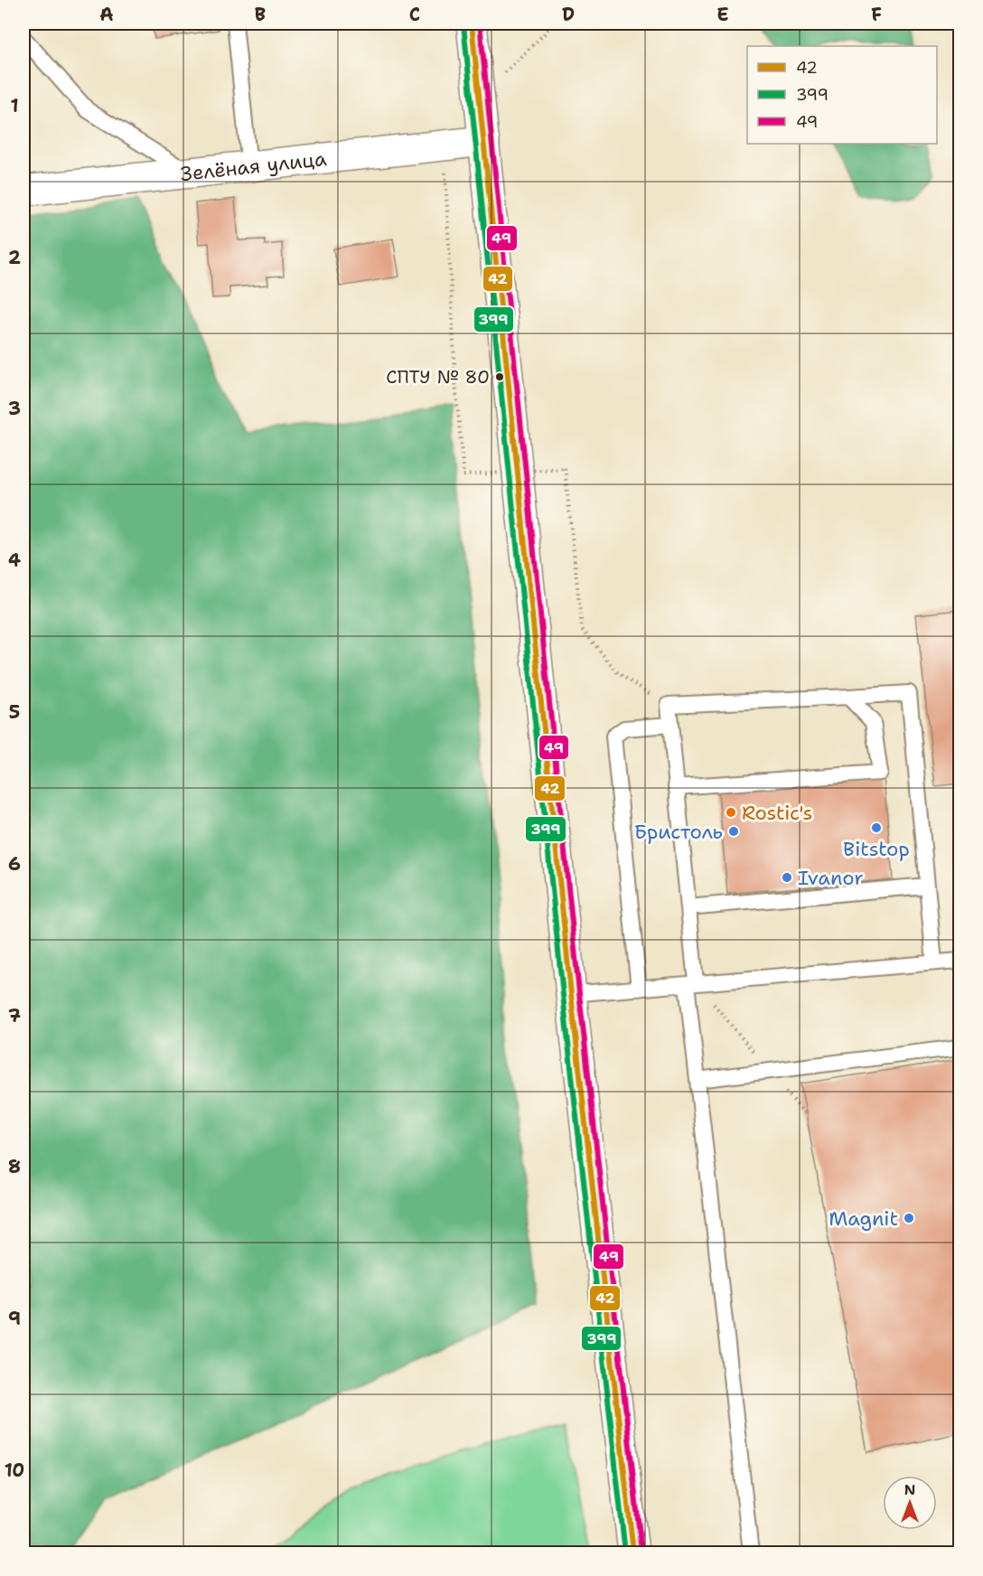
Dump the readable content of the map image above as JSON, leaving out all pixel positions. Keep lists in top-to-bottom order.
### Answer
{
  "streets": {
    "main road": ["Зелёная улица"]
  },
  "places": [
    "СПТУ № 80",
    "Rostic's",
    "Bitstop",
    "Бристоль",
    "Ivanor",
    "Magnit"
  ],
  "lines": ["transit line 42", "transit line 49", "transit line 399"],
  "legend": ["42", "399", "49"],
  "north": "top",
  "grid": {
    "columns": [
      "A",
      "B",
      "C",
      "D",
      "E",
      "F"
    ],
    "rows": [
      "1",
      "2",
      "3",
      "4",
      "5",
      "6",
      "7",
      "8",
      "9",
      "10"
    ]
  }
}
